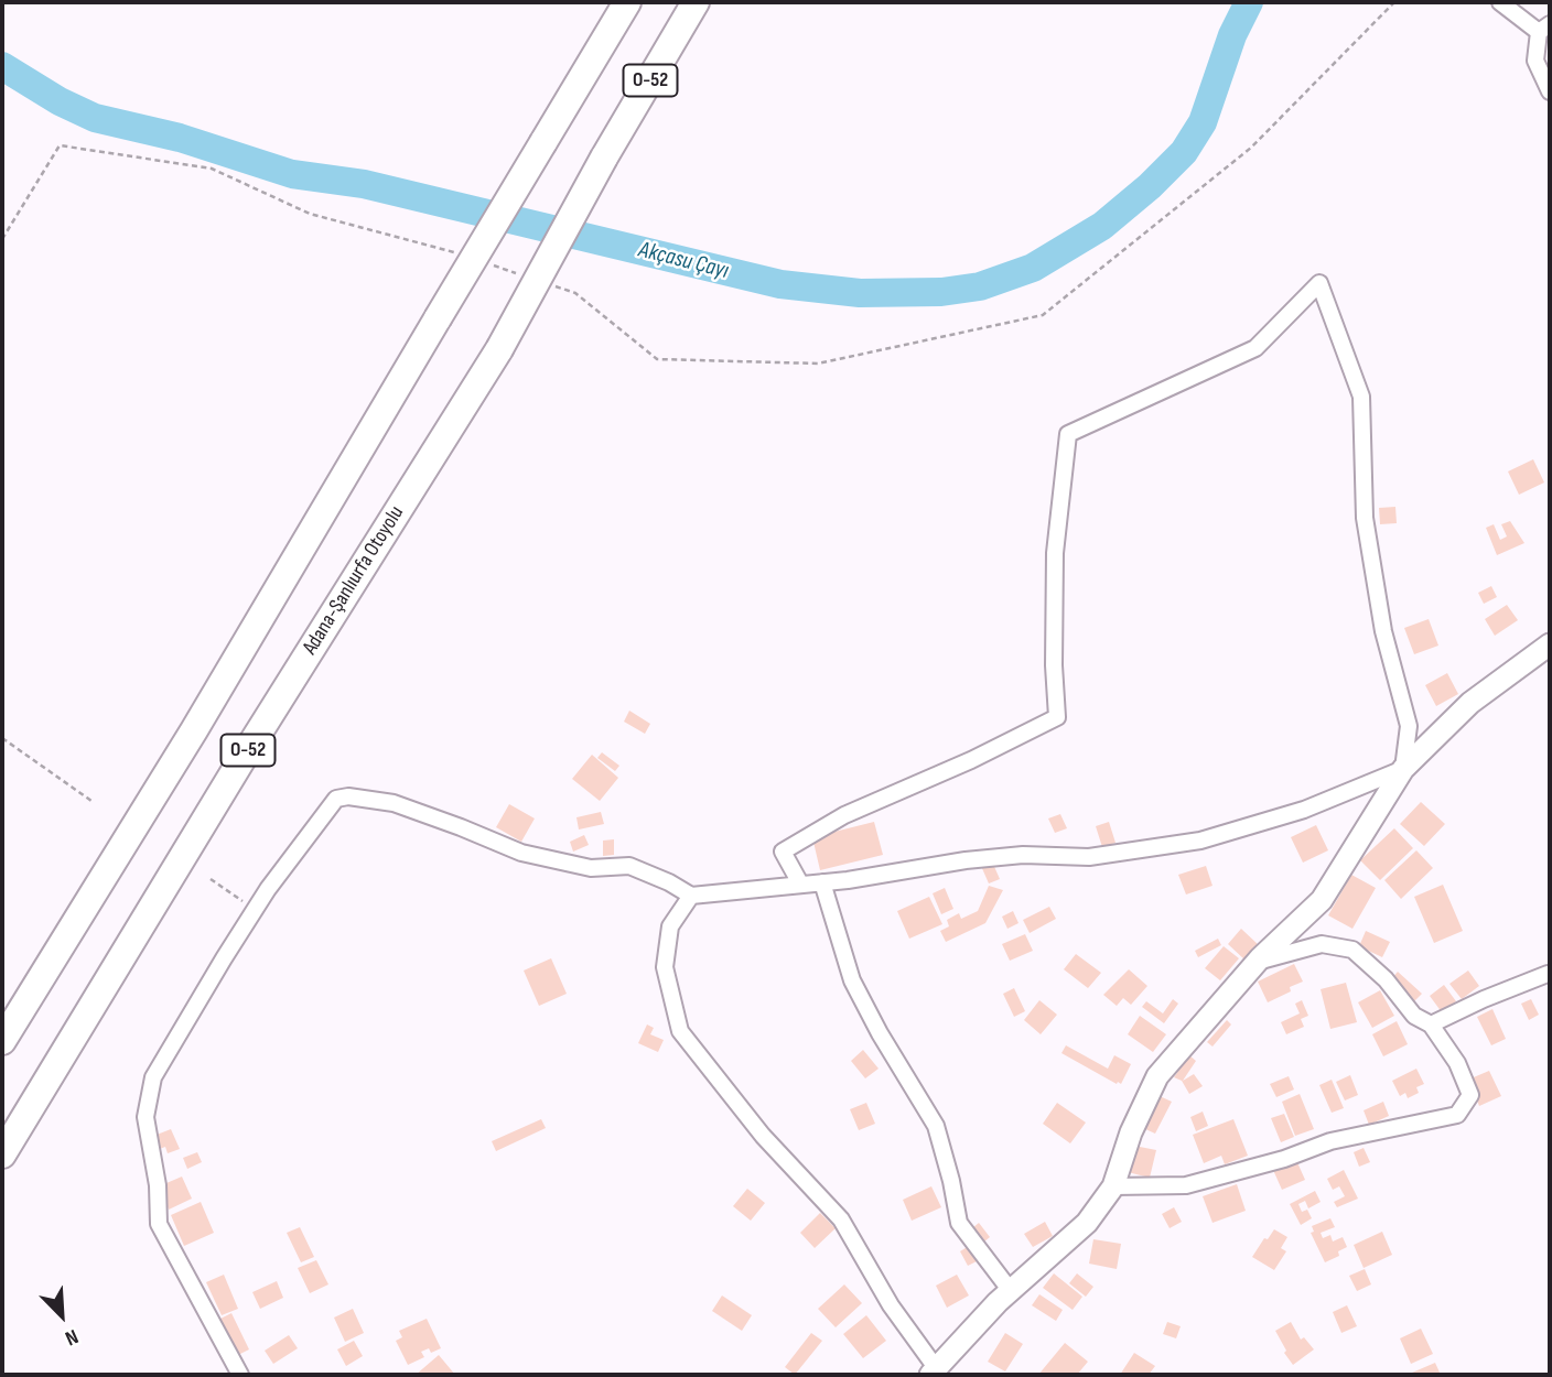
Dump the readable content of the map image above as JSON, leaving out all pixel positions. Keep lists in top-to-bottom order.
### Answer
{
  "streets": {
    "highway": ["O-52", "Adana-Şanlıurfa Otoyolu"]
  },
  "water": ["Akçasu Çayı"],
  "north": "bottom right"
}
